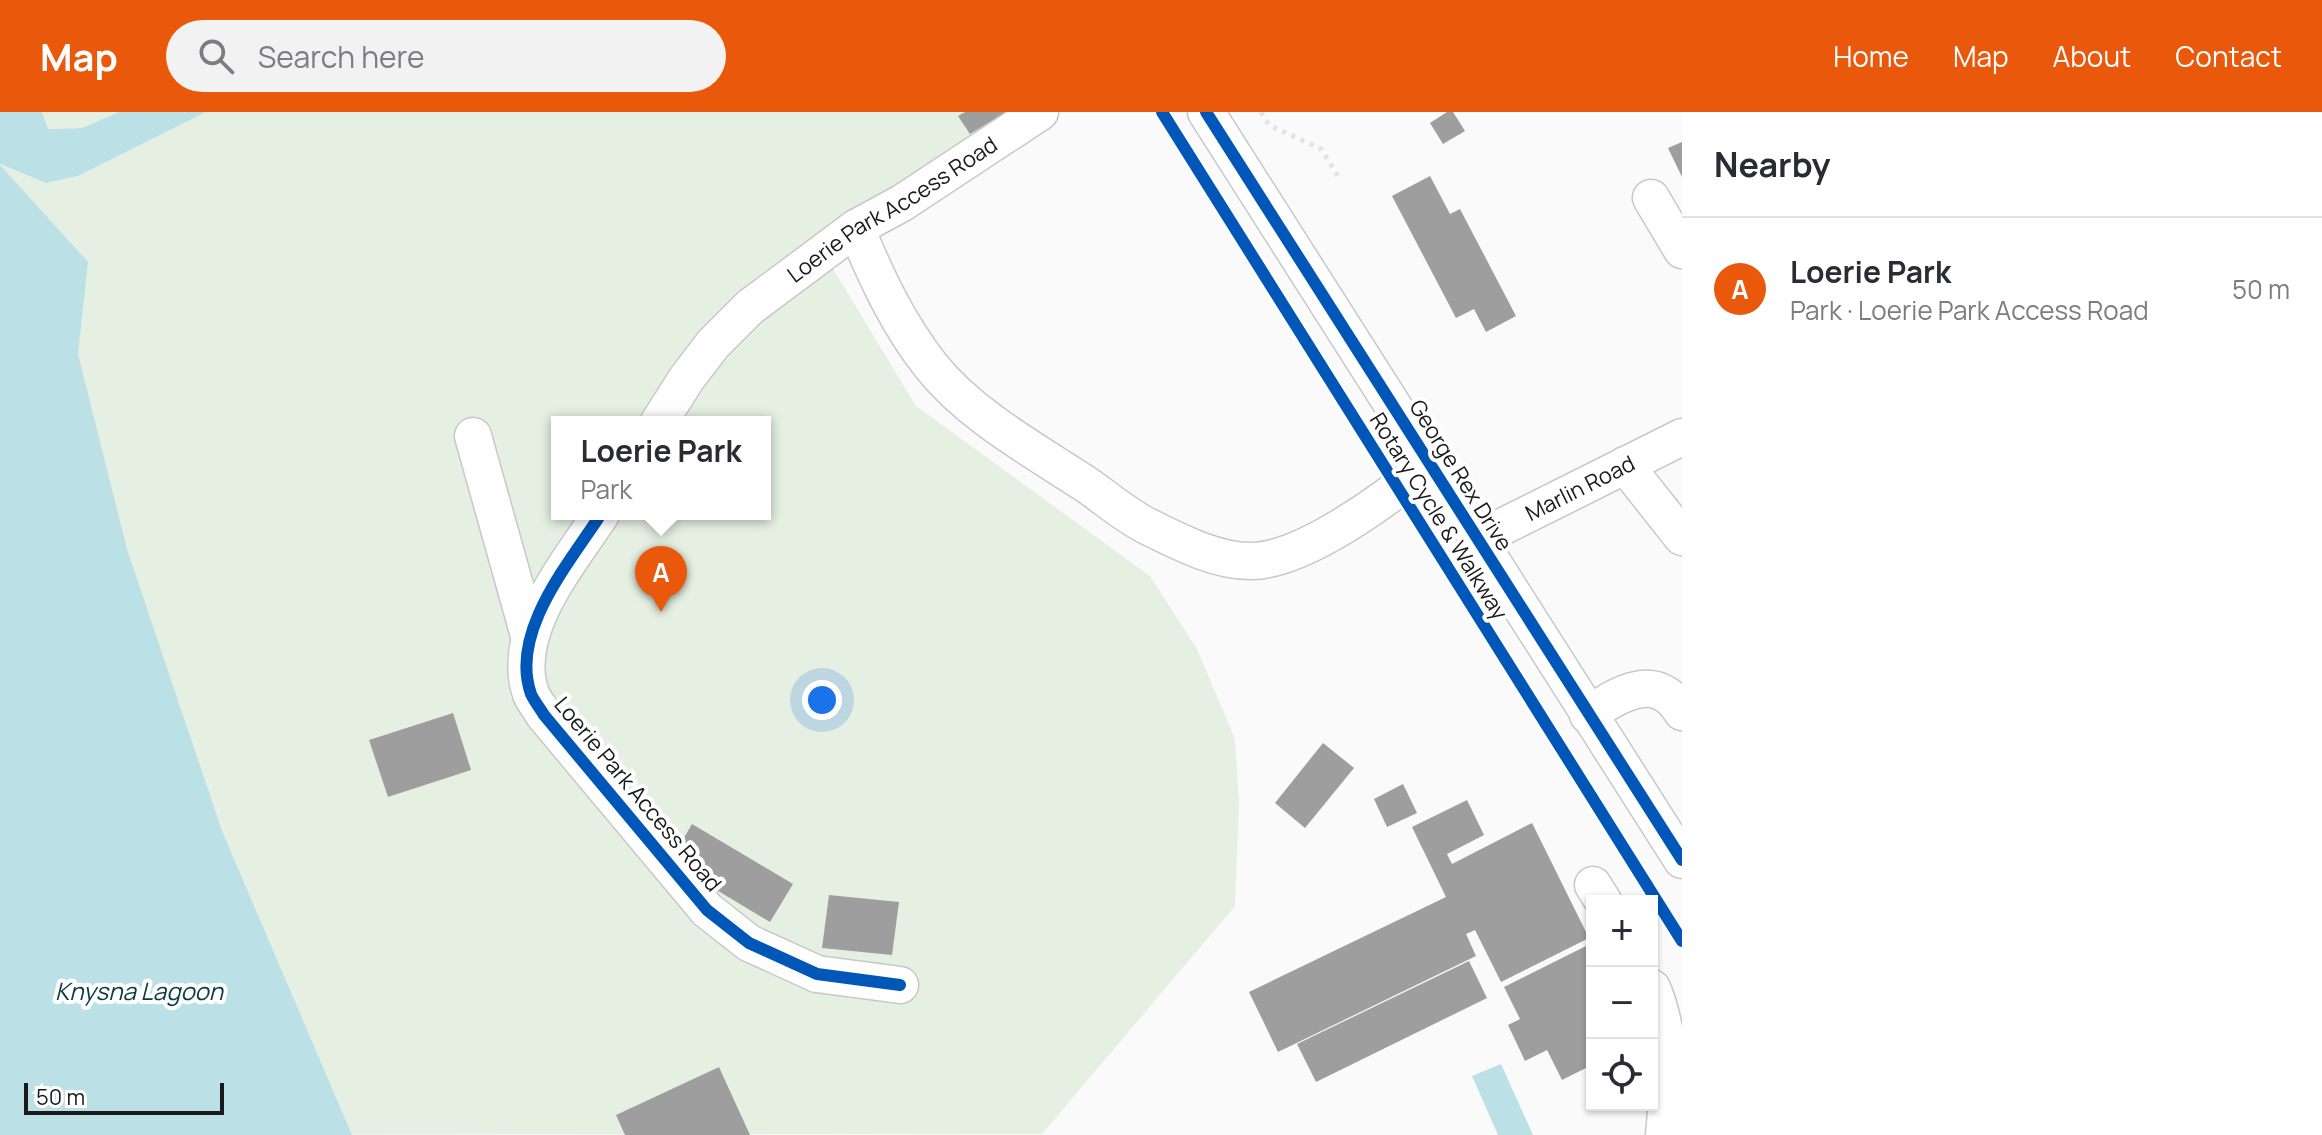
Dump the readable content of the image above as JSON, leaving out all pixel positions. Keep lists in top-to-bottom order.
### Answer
{
  "streets": {
    "street": ["Loerie Park Access Road", "George Rex Drive", "Marlin Road"],
    "cycle path": ["Rotary Cycle & Walkway"]
  },
  "crossings": [
    ["George Rex Drive", "Marlin Road"]
  ],
  "water": ["Knysna Lagoon"],
  "scale_bar": "50 m",
  "page": {
    "header": "Map",
    "search": "Search here",
    "nav": [
      "Home",
      "Map",
      "About",
      "Contact"
    ],
    "heading": "Nearby",
    "list": [
      {
        "mark": "A",
        "name": "Loerie Park",
        "note": "Park · Loerie Park Access Road",
        "value": "50 m"
      }
    ],
    "popup": ["Loerie Park", "Park"],
    "pins": "A",
    "map_buttons": ["+", "−"],
    "scale": "50 m"
  }
}
